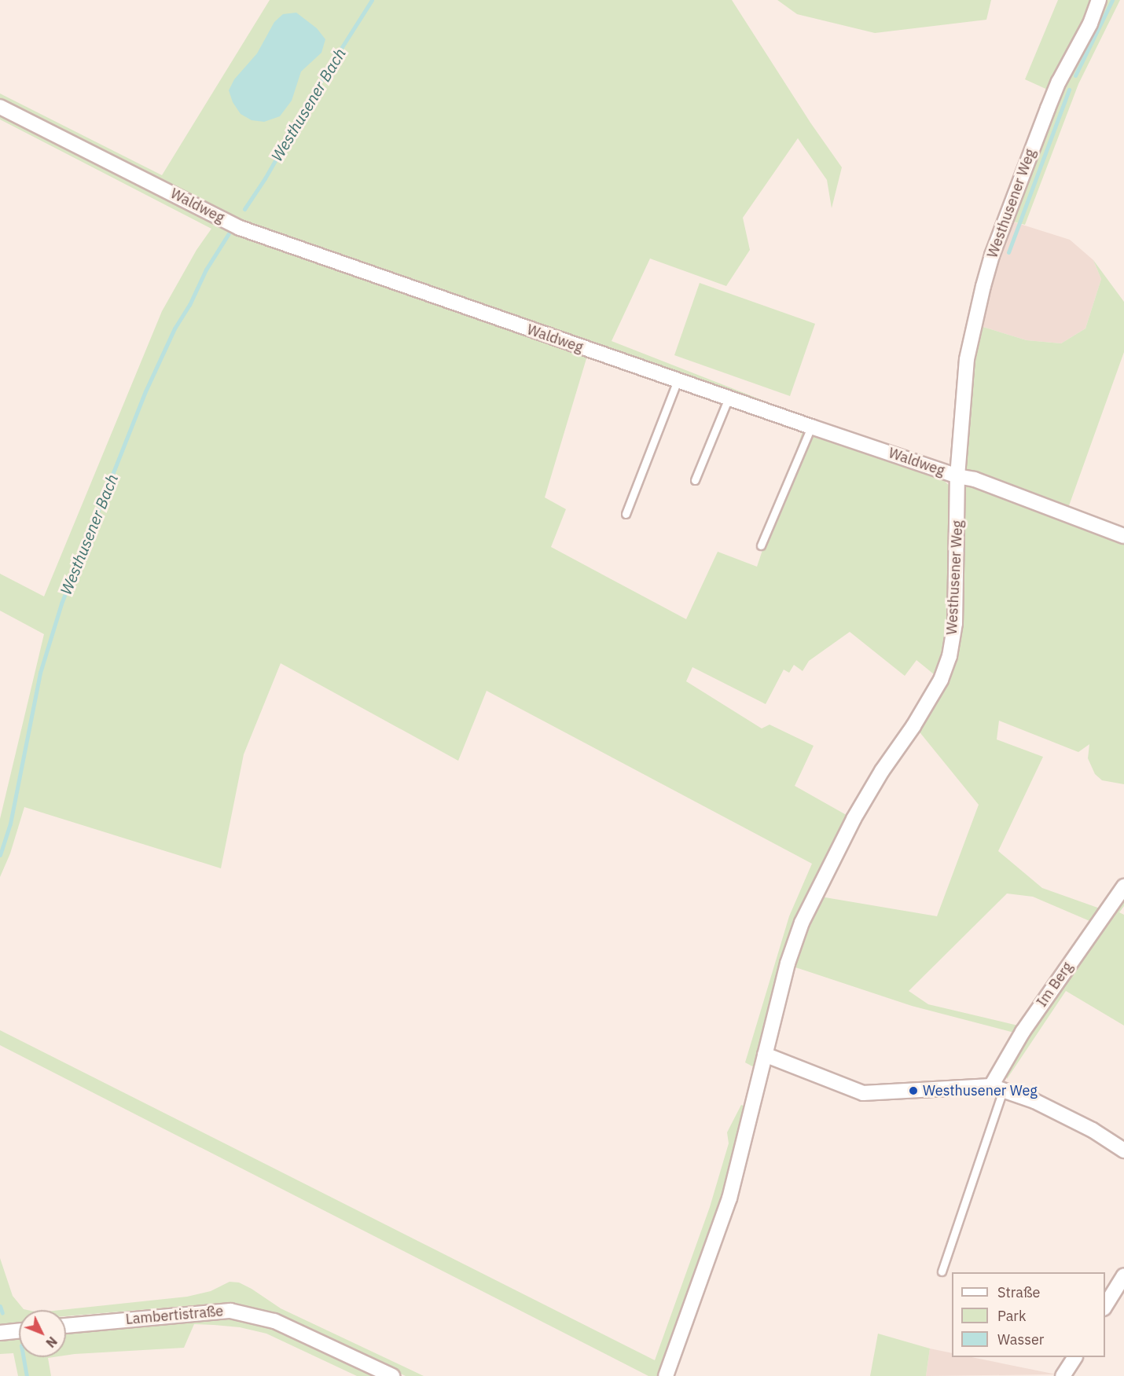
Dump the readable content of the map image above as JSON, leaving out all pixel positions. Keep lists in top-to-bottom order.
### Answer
{
  "streets": {
    "street": [
      "Westhusener Weg",
      "Waldweg",
      "Im Berg",
      "Lambertistraße"
    ]
  },
  "crossings": [
    ["Westhusener Weg", "Waldweg"]
  ],
  "water": ["Westhusener Bach"],
  "places": ["Westhusener Weg"],
  "legend": ["Straße", "Park", "Wasser"],
  "north": "bottom right"
}
